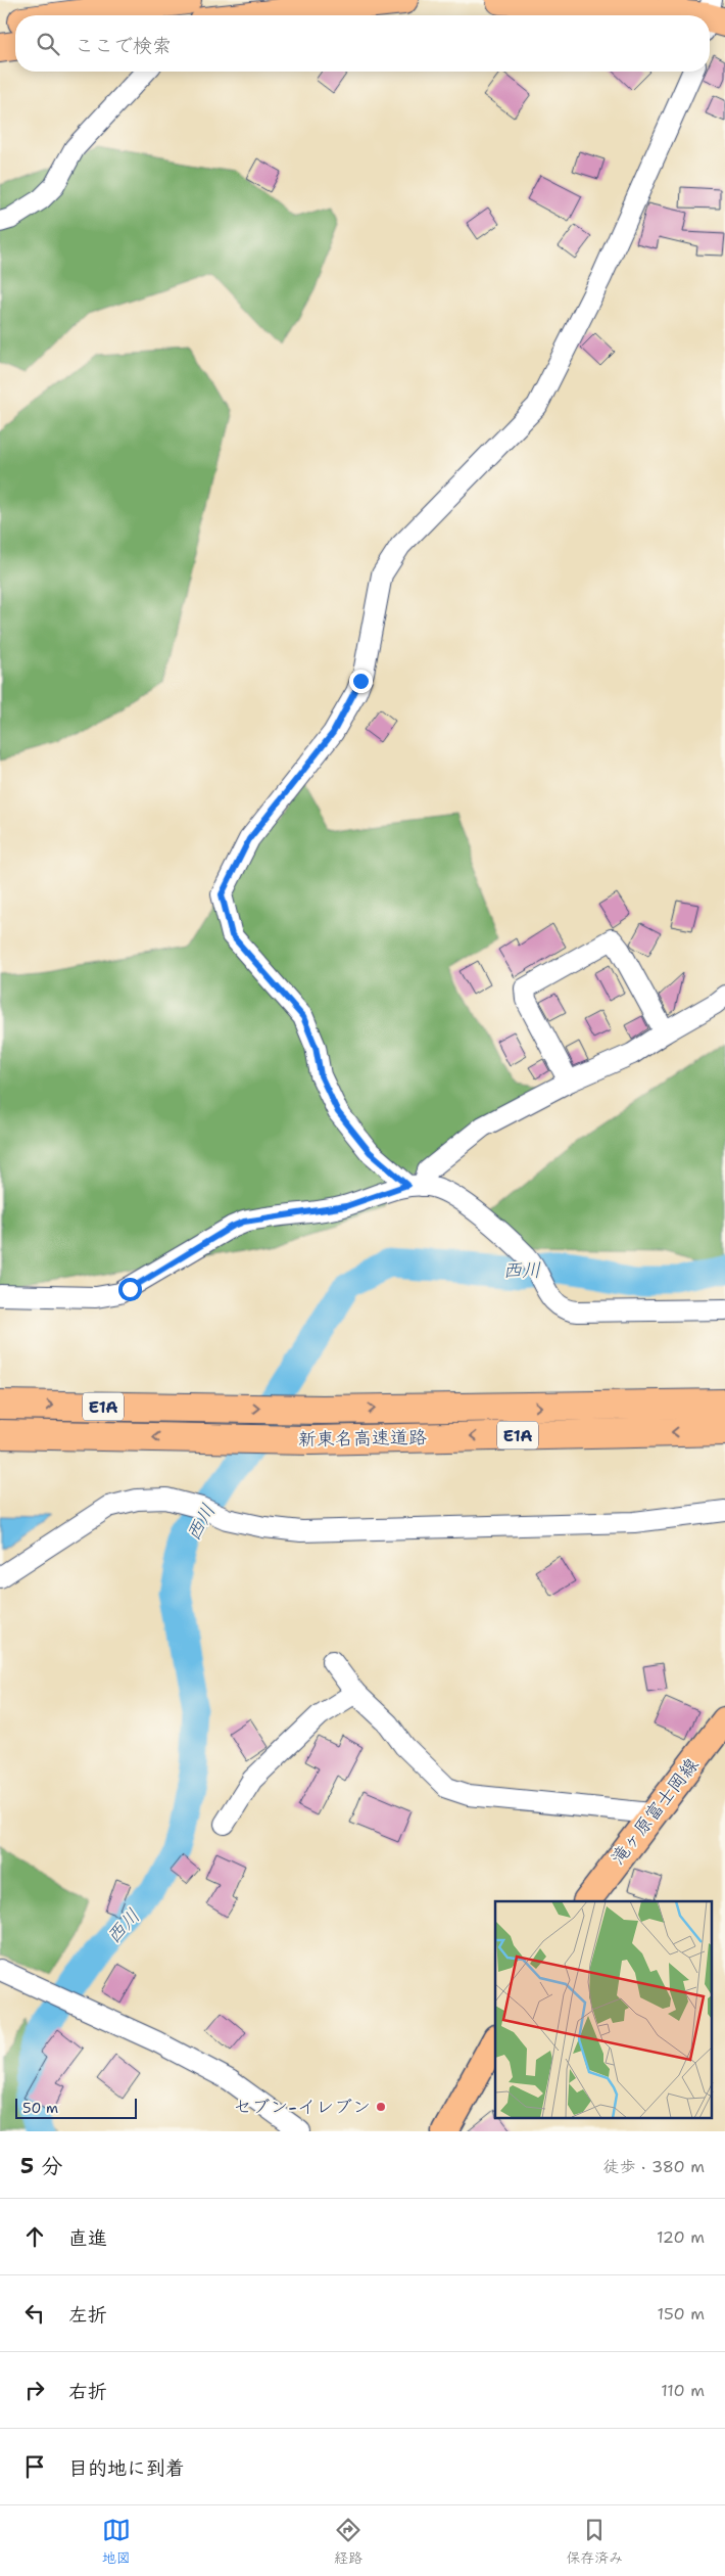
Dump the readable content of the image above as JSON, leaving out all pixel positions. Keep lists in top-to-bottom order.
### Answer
{
  "streets": {
    "highway": ["E1A", "新東名高速道路"],
    "main road": ["滝ヶ原富士岡線"]
  },
  "water": ["西川"],
  "places": ["セブン-イレブン"],
  "scale_bar": "50 m",
  "page": {
    "search": "ここで検索",
    "scale": "50 m",
    "heading": ["5 分", "徒歩 · 380 m"],
    "list": [
      ["直進", "120 m"],
      ["左折", "150 m"],
      ["右折", "110 m"],
      "目的地に到着"
    ],
    "nav": ["地図", "経路", "保存済み"]
  }
}
